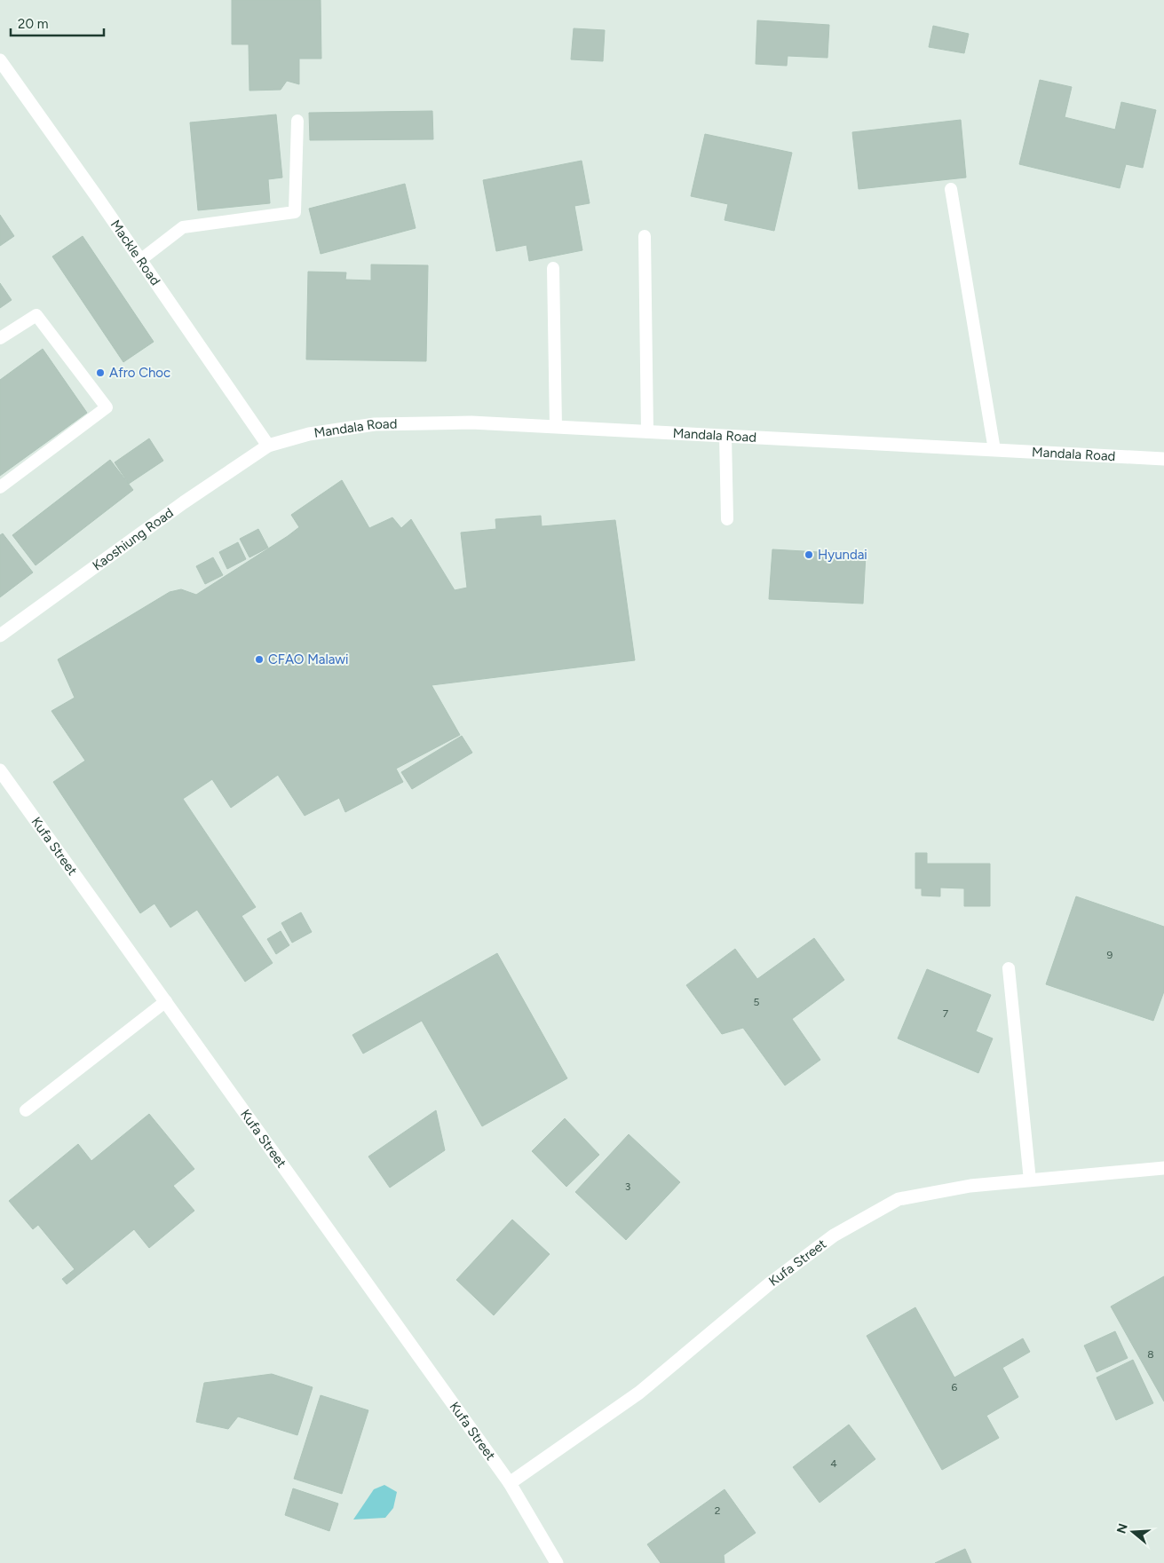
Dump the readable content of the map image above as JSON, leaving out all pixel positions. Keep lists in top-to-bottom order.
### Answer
{
  "streets": {
    "street": [
      "Mackle Road",
      "Mandala Road",
      "Kaoshiung Road",
      "Kufa Street"
    ]
  },
  "crossings": [
    ["Mackle Road", "Mandala Road"],
    ["Mackle Road", "Kaoshiung Road"],
    ["Mandala Road", "Kaoshiung Road"]
  ],
  "places": ["Afro Choc", "Hyundai", "CFAO Malawi"],
  "house_numbers": [
    "9",
    "5",
    "7",
    "3",
    "8",
    "6",
    "4",
    "2"
  ],
  "scale_bar": "20 m",
  "north": "left"
}
